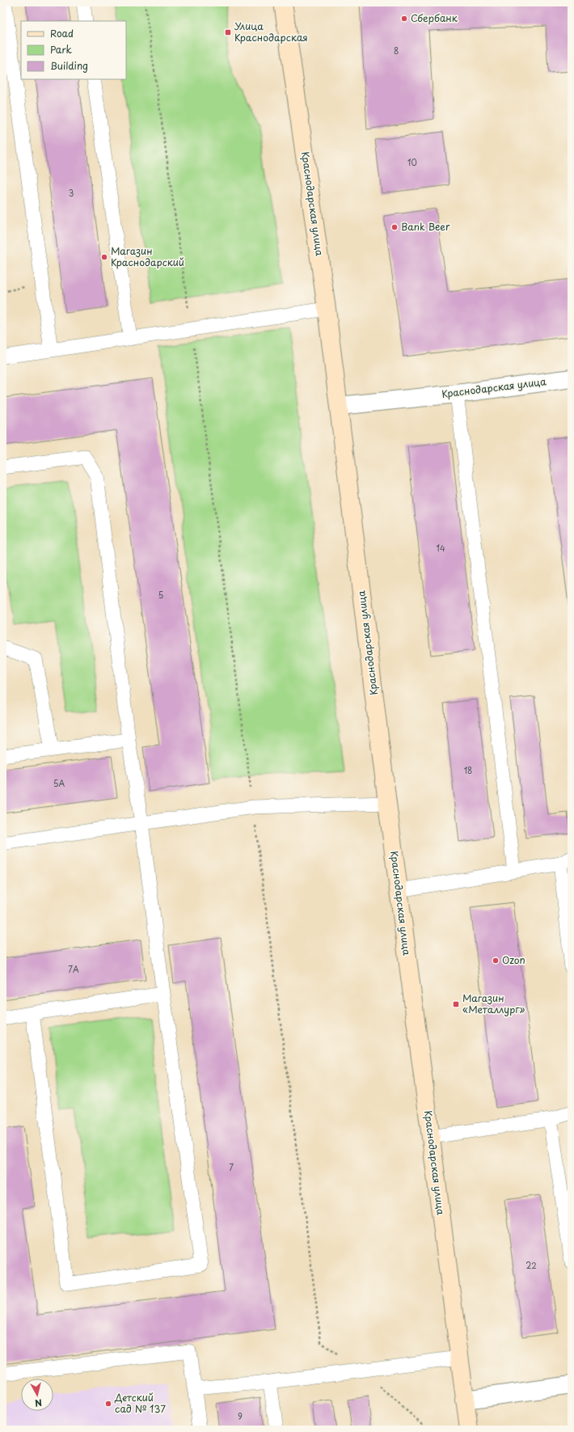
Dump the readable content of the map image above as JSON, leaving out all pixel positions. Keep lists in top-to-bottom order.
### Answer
{
  "streets": {
    "main road": ["Краснодарская улица"]
  },
  "places": {
    "other": [
      "Сбербанк",
      "Bank Beer",
      "Магазин Краснодарский",
      "Ozon",
      "Детский сад № 137"
    ],
    "transit": ["Улица Краснодарская", "Магазин «Металлург»"]
  },
  "house_numbers": [
    "8",
    "10",
    "3",
    "14",
    "5",
    "18",
    "5А",
    "7А",
    "7",
    "22",
    "9"
  ],
  "legend": ["Road", "Park", "Building"],
  "north": "bottom"
}
